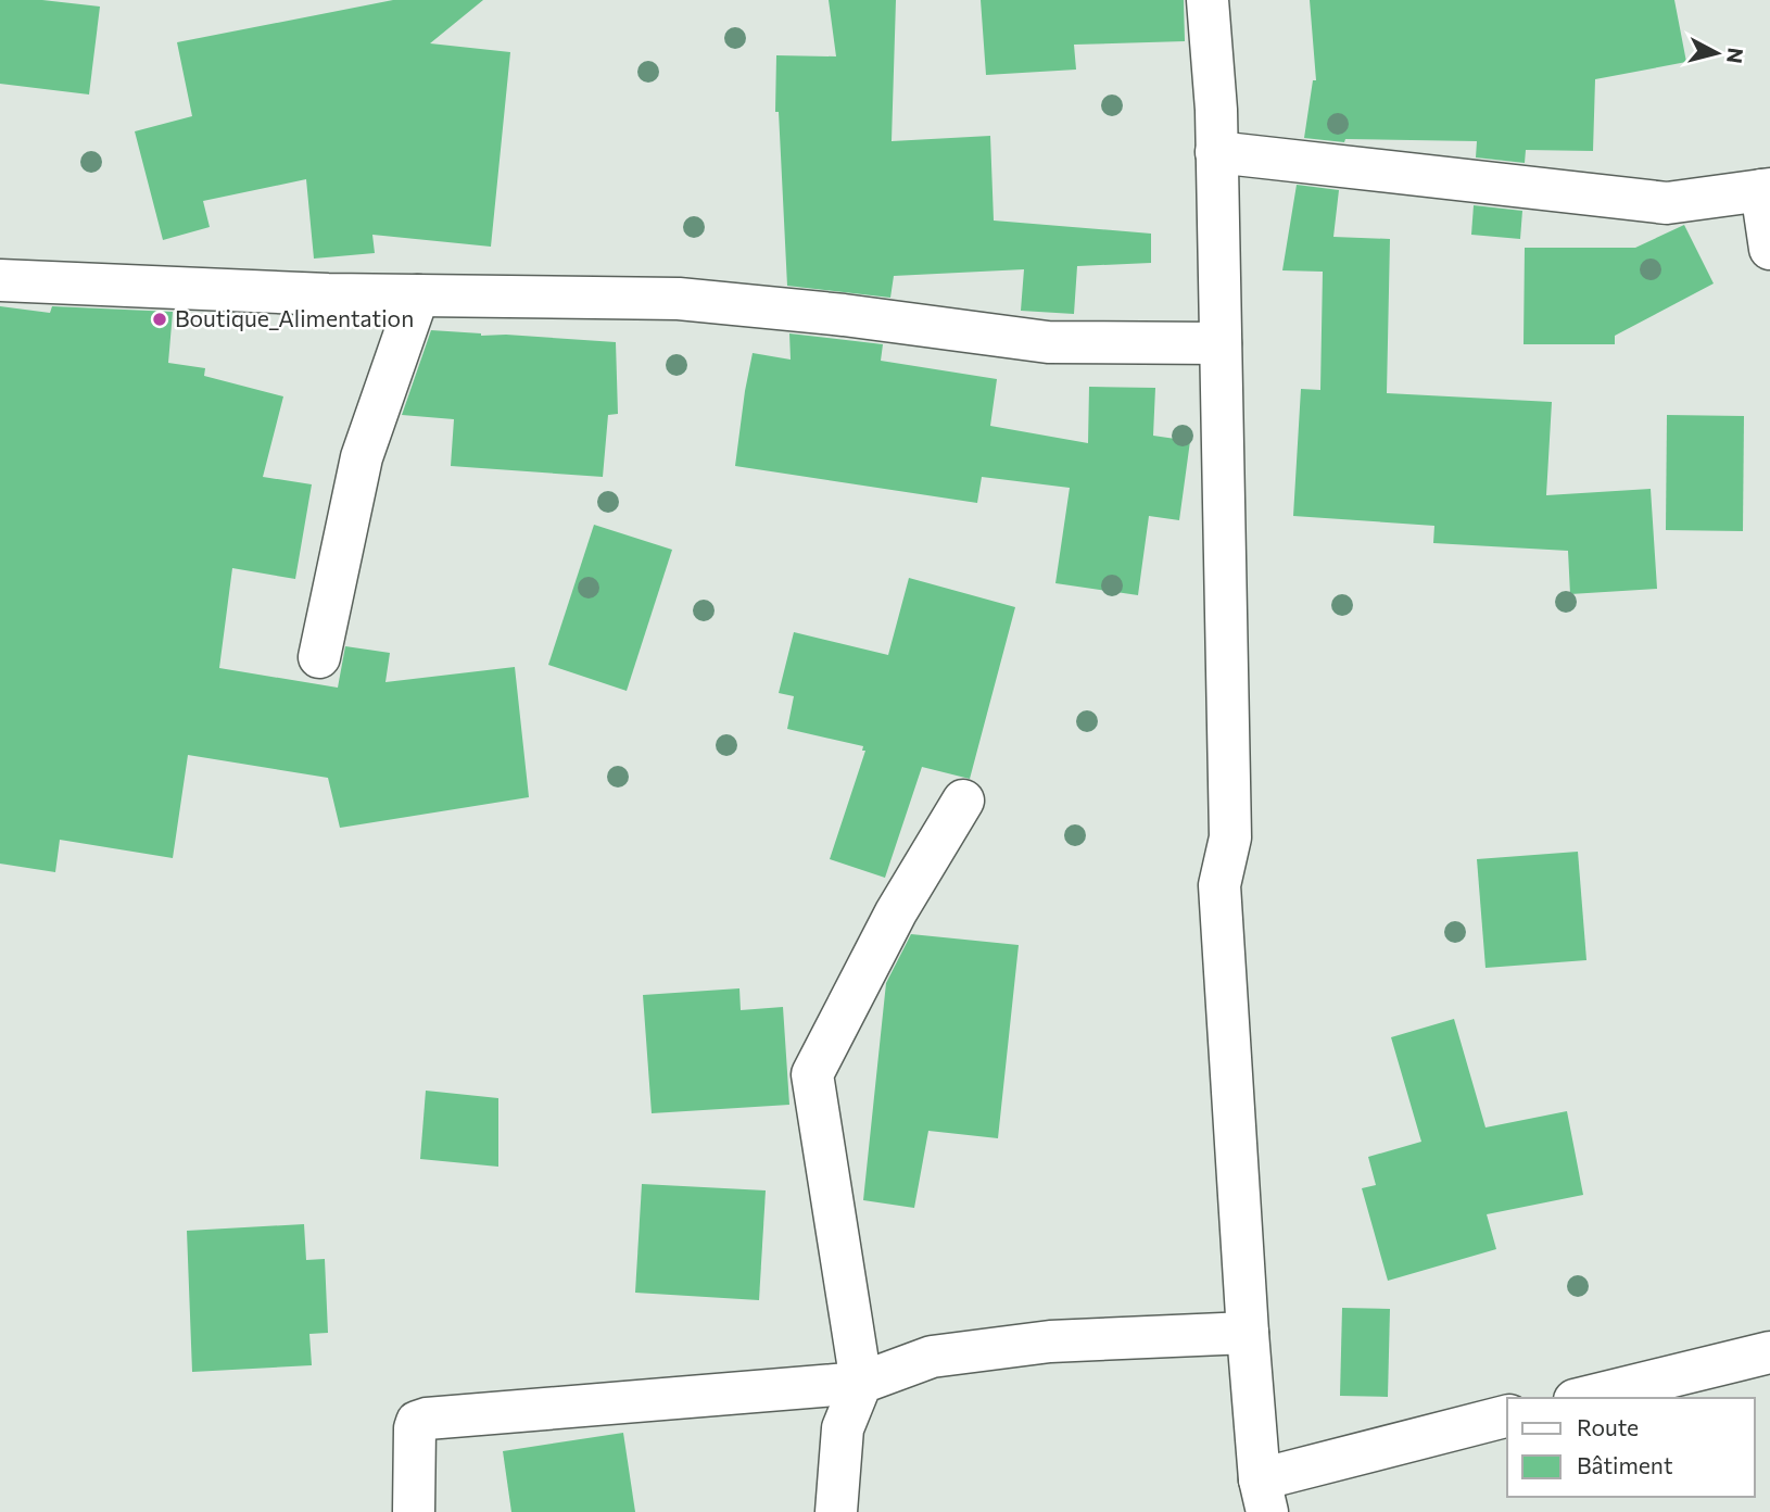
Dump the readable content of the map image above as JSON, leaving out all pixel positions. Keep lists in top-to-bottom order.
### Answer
{
  "places": ["Boutique_Alimentation"],
  "legend": ["Route", "Bâtiment"],
  "north": "right"
}
